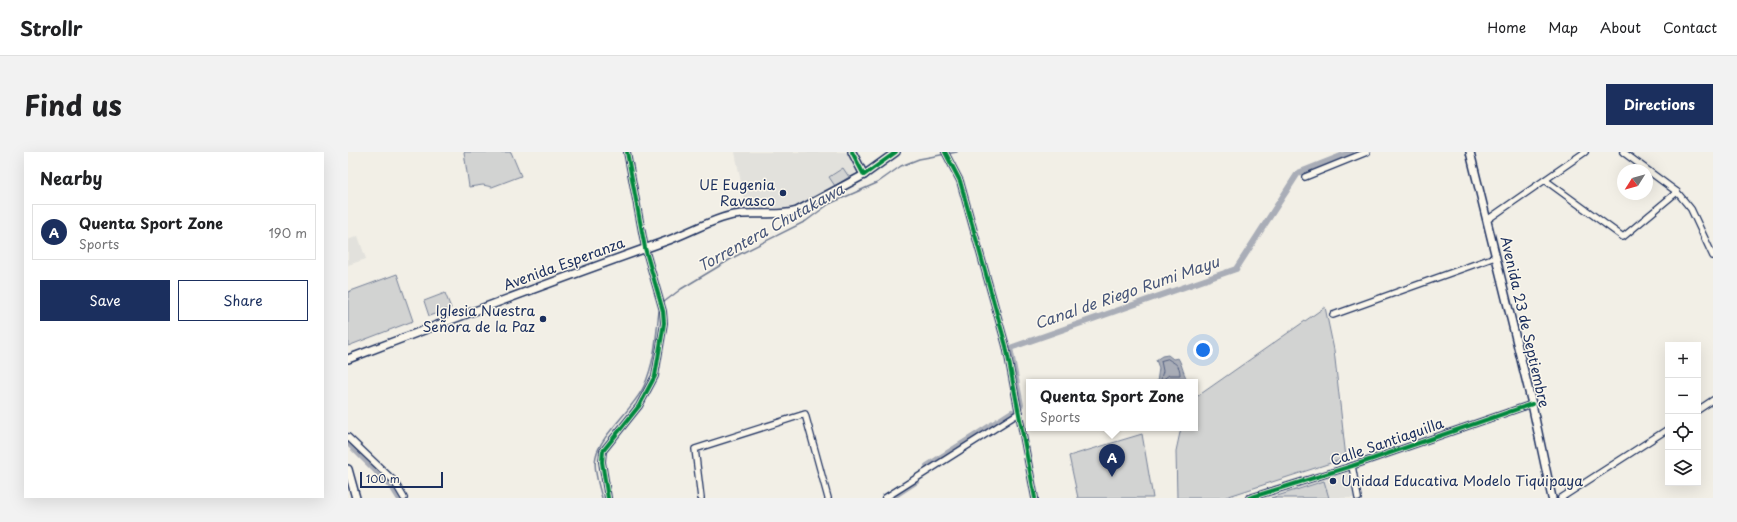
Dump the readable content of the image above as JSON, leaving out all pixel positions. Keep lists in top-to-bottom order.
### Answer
{
  "streets": {
    "main road": ["Avenida Esperanza", "Avenida 23 de Septiembre"],
    "street": ["Calle Santiaguilla"]
  },
  "crossings": [
    ["Avenida 23 de Septiembre", "Calle Santiaguilla"]
  ],
  "water": ["Torrentera Chutakawa", "Canal de Riego Rumi Mayu"],
  "places": ["UE Eugenia Ravasco", "Iglesia Nuestra Señora de la Paz", "Unidad Educativa Modelo Tiquipaya"],
  "scale_bar": "100 m",
  "north": "bottom left",
  "page": {
    "header": "Strollr",
    "nav": [
      "Home",
      "Map",
      "About",
      "Contact"
    ],
    "title": "Find us",
    "buttons": [
      "Directions",
      ["Save", "Share"]
    ],
    "heading": "Nearby",
    "list": [
      {
        "mark": "A",
        "name": "Quenta Sport Zone",
        "note": "Sports",
        "value": "190 m"
      }
    ],
    "map_buttons": ["+", "−"],
    "popup": ["Quenta Sport Zone", "Sports"],
    "pins": "A",
    "scale": "100 m"
  }
}
